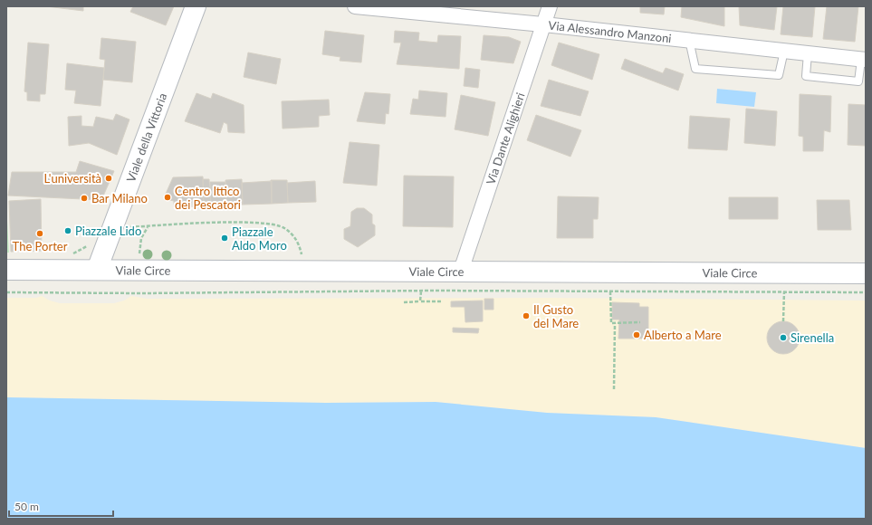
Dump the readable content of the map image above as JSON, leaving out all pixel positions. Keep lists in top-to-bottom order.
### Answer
{
  "streets": {
    "street": [
      "Via Alessandro Manzoni",
      "Viale della Vittoria",
      "Via Dante Alighieri",
      "Viale Circe"
    ]
  },
  "crossings": [
    ["Via Alessandro Manzoni", "Via Dante Alighieri"],
    ["Viale della Vittoria", "Viale Circe"],
    ["Via Dante Alighieri", "Viale Circe"]
  ],
  "places": [
    "L'università",
    "Centro Ittico dei Pescatori",
    "Bar Milano",
    "Piazzale Lido",
    "The Porter",
    "Piazzale Aldo Moro",
    "Il Gusto del Mare",
    "Alberto a Mare",
    "Sirenella"
  ],
  "scale_bar": "50 m"
}
